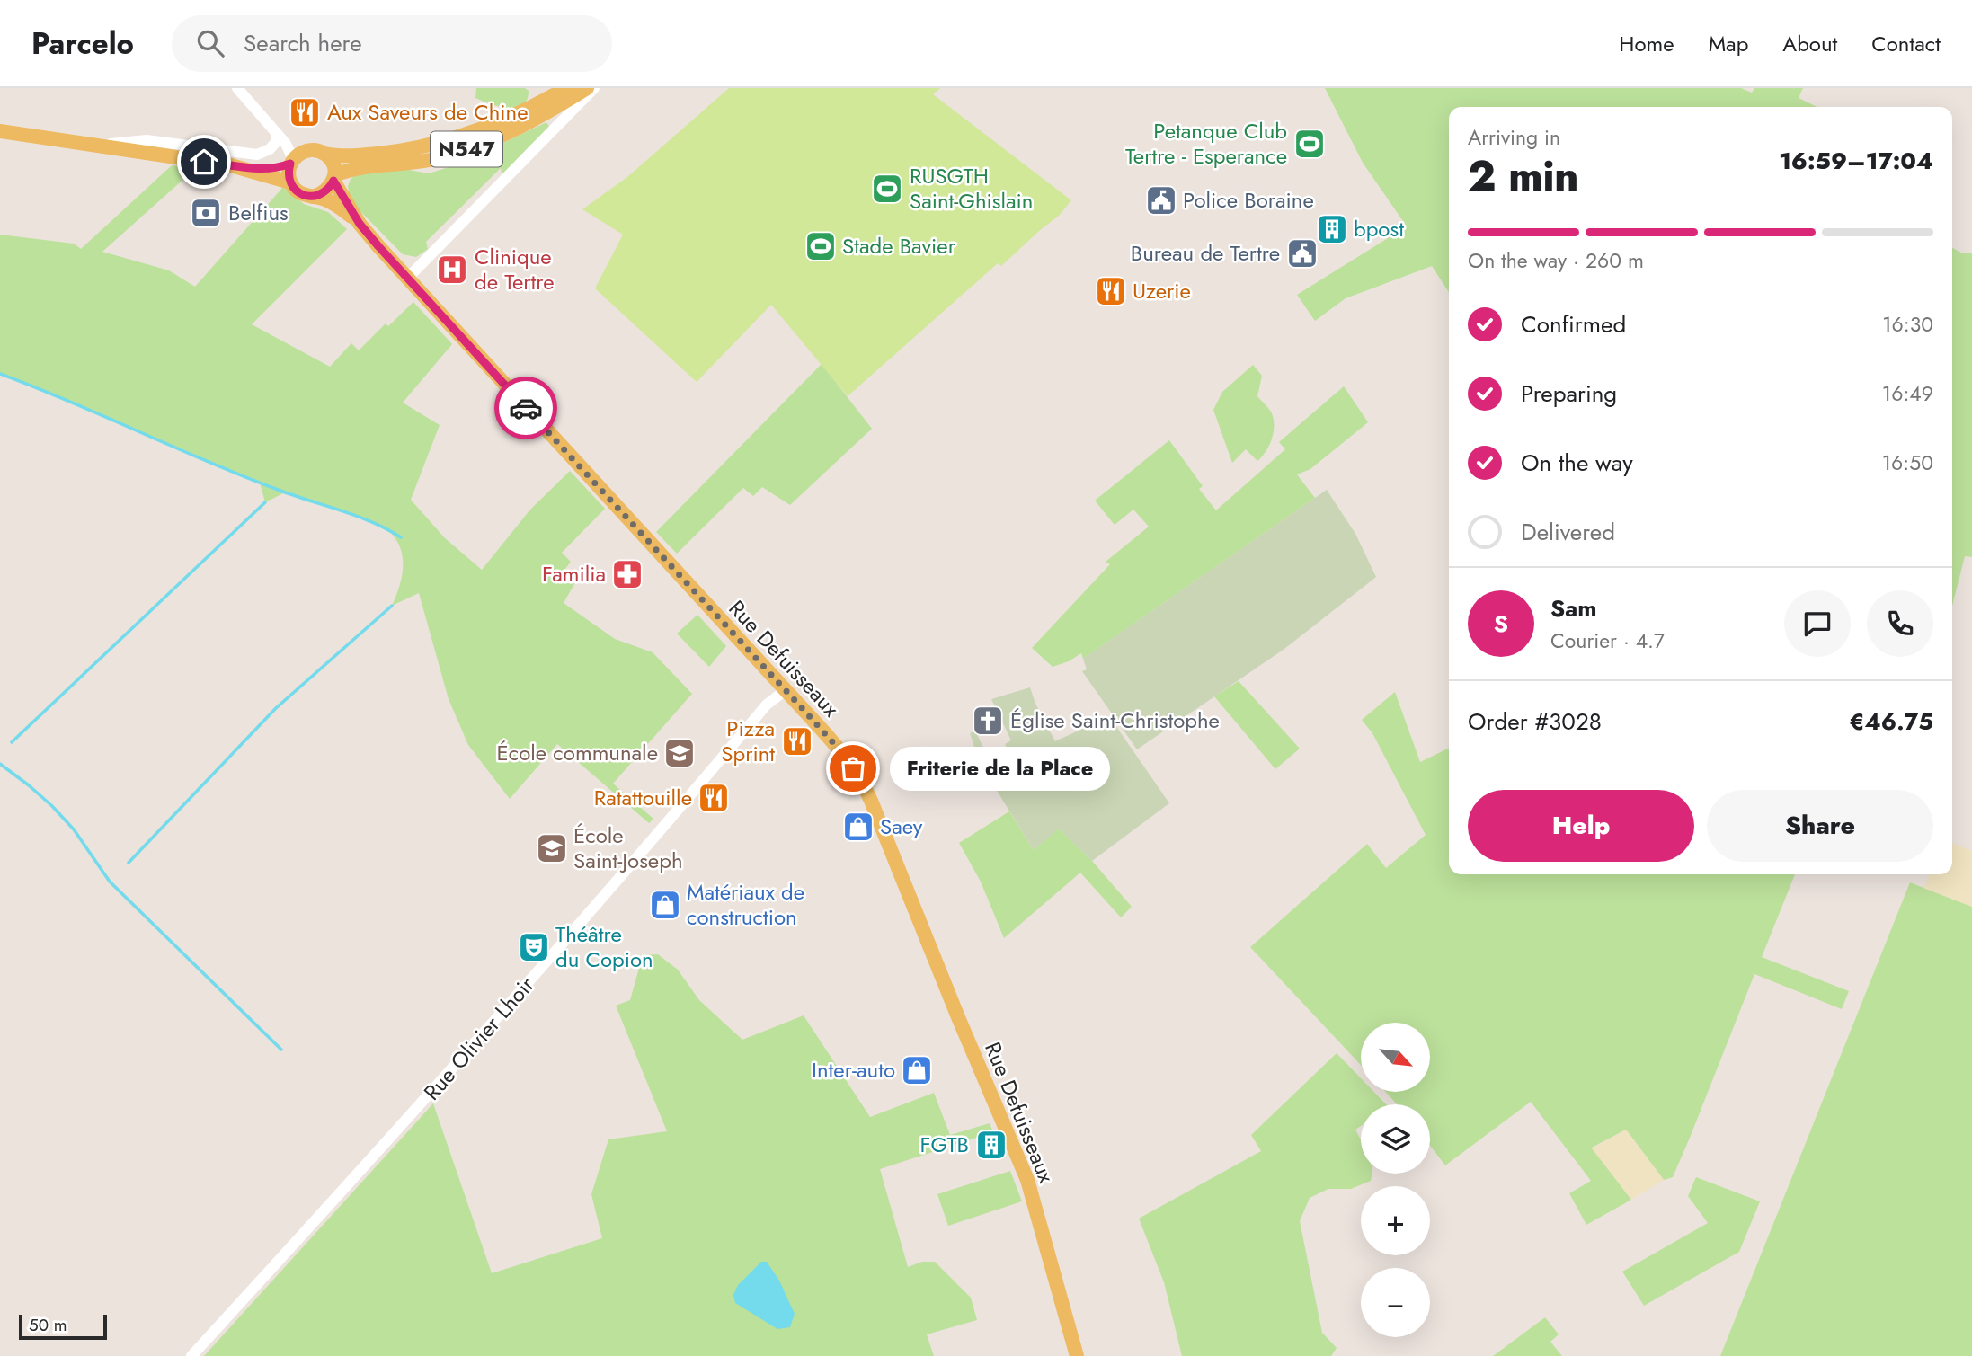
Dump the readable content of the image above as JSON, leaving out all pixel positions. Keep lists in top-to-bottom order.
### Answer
{
  "streets": {
    "main road": ["N547", "Rue Defuisseaux"],
    "street": ["Rue Olivier Lhoir"]
  },
  "crossings": [
    ["N547", "Rue Defuisseaux"],
    ["Rue Defuisseaux", "Rue Olivier Lhoir"]
  ],
  "places": {
    "restaurant": [
      "Aux Saveurs de Chine",
      "Uzerie",
      "Pizza Sprint",
      "Ratattouille"
    ],
    "sports": ["Petanque Club Tertre - Esperance", "RUSGTH Saint-Ghislain", "Stade Bavier"],
    "public building": ["Police Boraine", "Bureau de Tertre"],
    "bank": ["Belfius"],
    "building": ["bpost", "FGTB"],
    "hospital": ["Clinique de Tertre"],
    "pharmacy": ["Familia"],
    "church": ["Église Saint-Christophe"],
    "school or university": ["École communale", "École Saint-Joseph"],
    "other": ["Friterie de la Place"],
    "shop": ["Saey", "Matériaux de construction", "Inter-auto"],
    "theatre": ["Théâtre du Copion"]
  },
  "scale_bar": "50 m",
  "north": "bottom right",
  "page": {
    "header": "Parcelo",
    "search": "Search here",
    "nav": [
      "Home",
      "Map",
      "About",
      "Contact"
    ],
    "heading": ["2 min", "Arriving in", "16:59–17:04"],
    "panel": [
      "Sam",
      "Courier · 4.7",
      "Order #3028",
      "€46.75"
    ],
    "bar": "On the way · 260 m",
    "list": [
      ["Confirmed", "16:30"],
      ["Preparing", "16:49"],
      ["On the way", "16:50"],
      "Delivered"
    ],
    "round": "S",
    "bubble": "Friterie de la Place",
    "buttons": ["Help", "Share"],
    "map_buttons": ["+", "−"],
    "scale": "50 m"
  }
}
